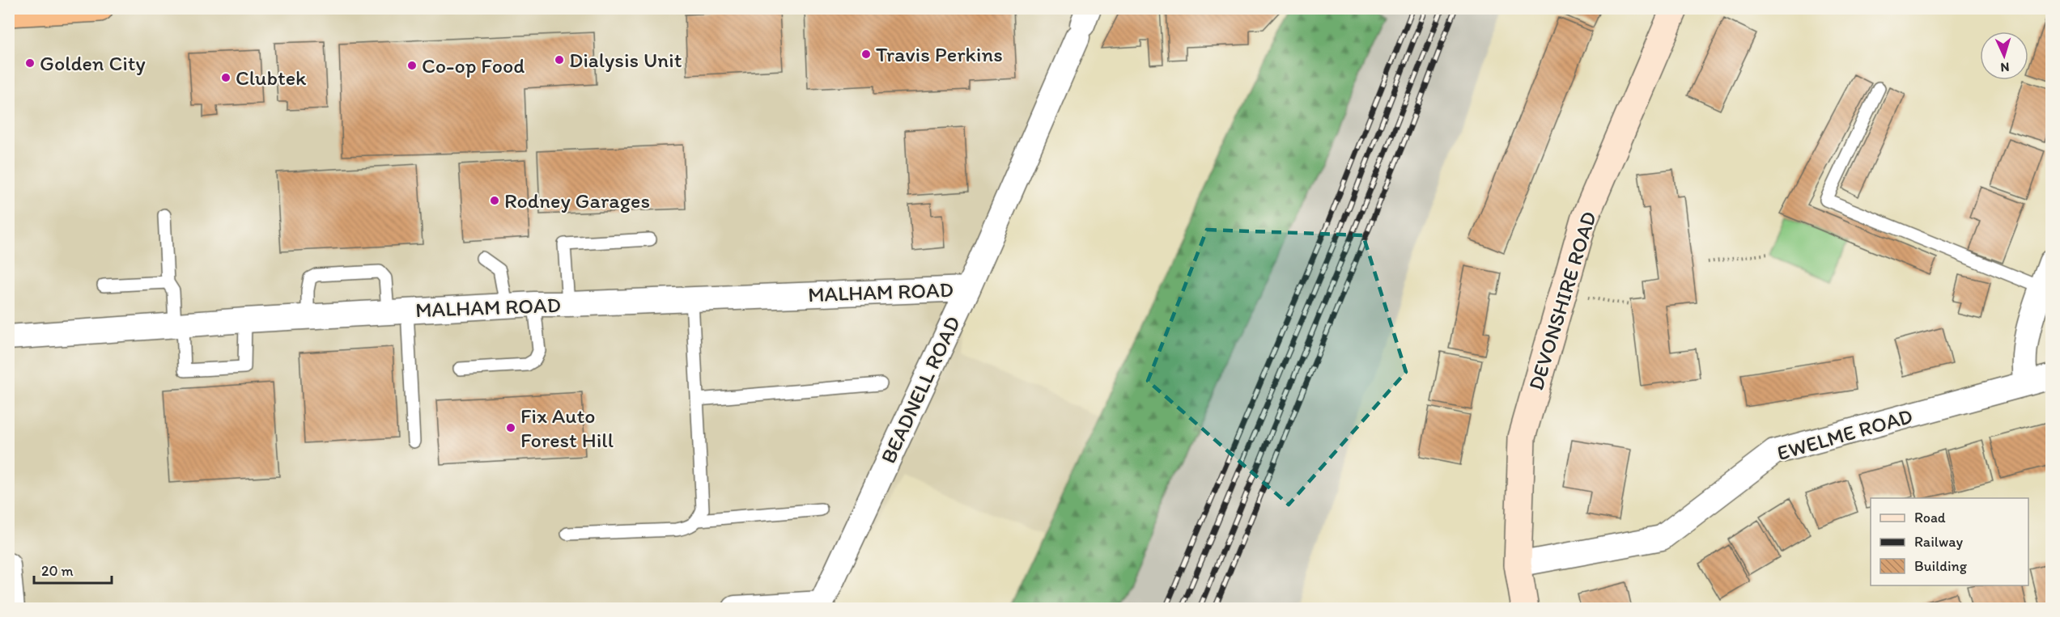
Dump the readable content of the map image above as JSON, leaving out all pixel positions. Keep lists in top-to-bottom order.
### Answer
{
  "streets": {
    "street": [
      "MALHAM ROAD",
      "DEVONSHIRE ROAD",
      "BEADNELL ROAD",
      "EWELME ROAD"
    ]
  },
  "crossings": [
    ["MALHAM ROAD", "BEADNELL ROAD"],
    ["DEVONSHIRE ROAD", "EWELME ROAD"]
  ],
  "places": [
    "Travis Perkins",
    "Dialysis Unit",
    "Golden City",
    "Co-op Food",
    "Clubtek",
    "Rodney Garages",
    "Fix Auto Forest Hill"
  ],
  "legend": ["Road", "Railway", "Building"],
  "scale_bar": "20 m",
  "north": "bottom"
}
